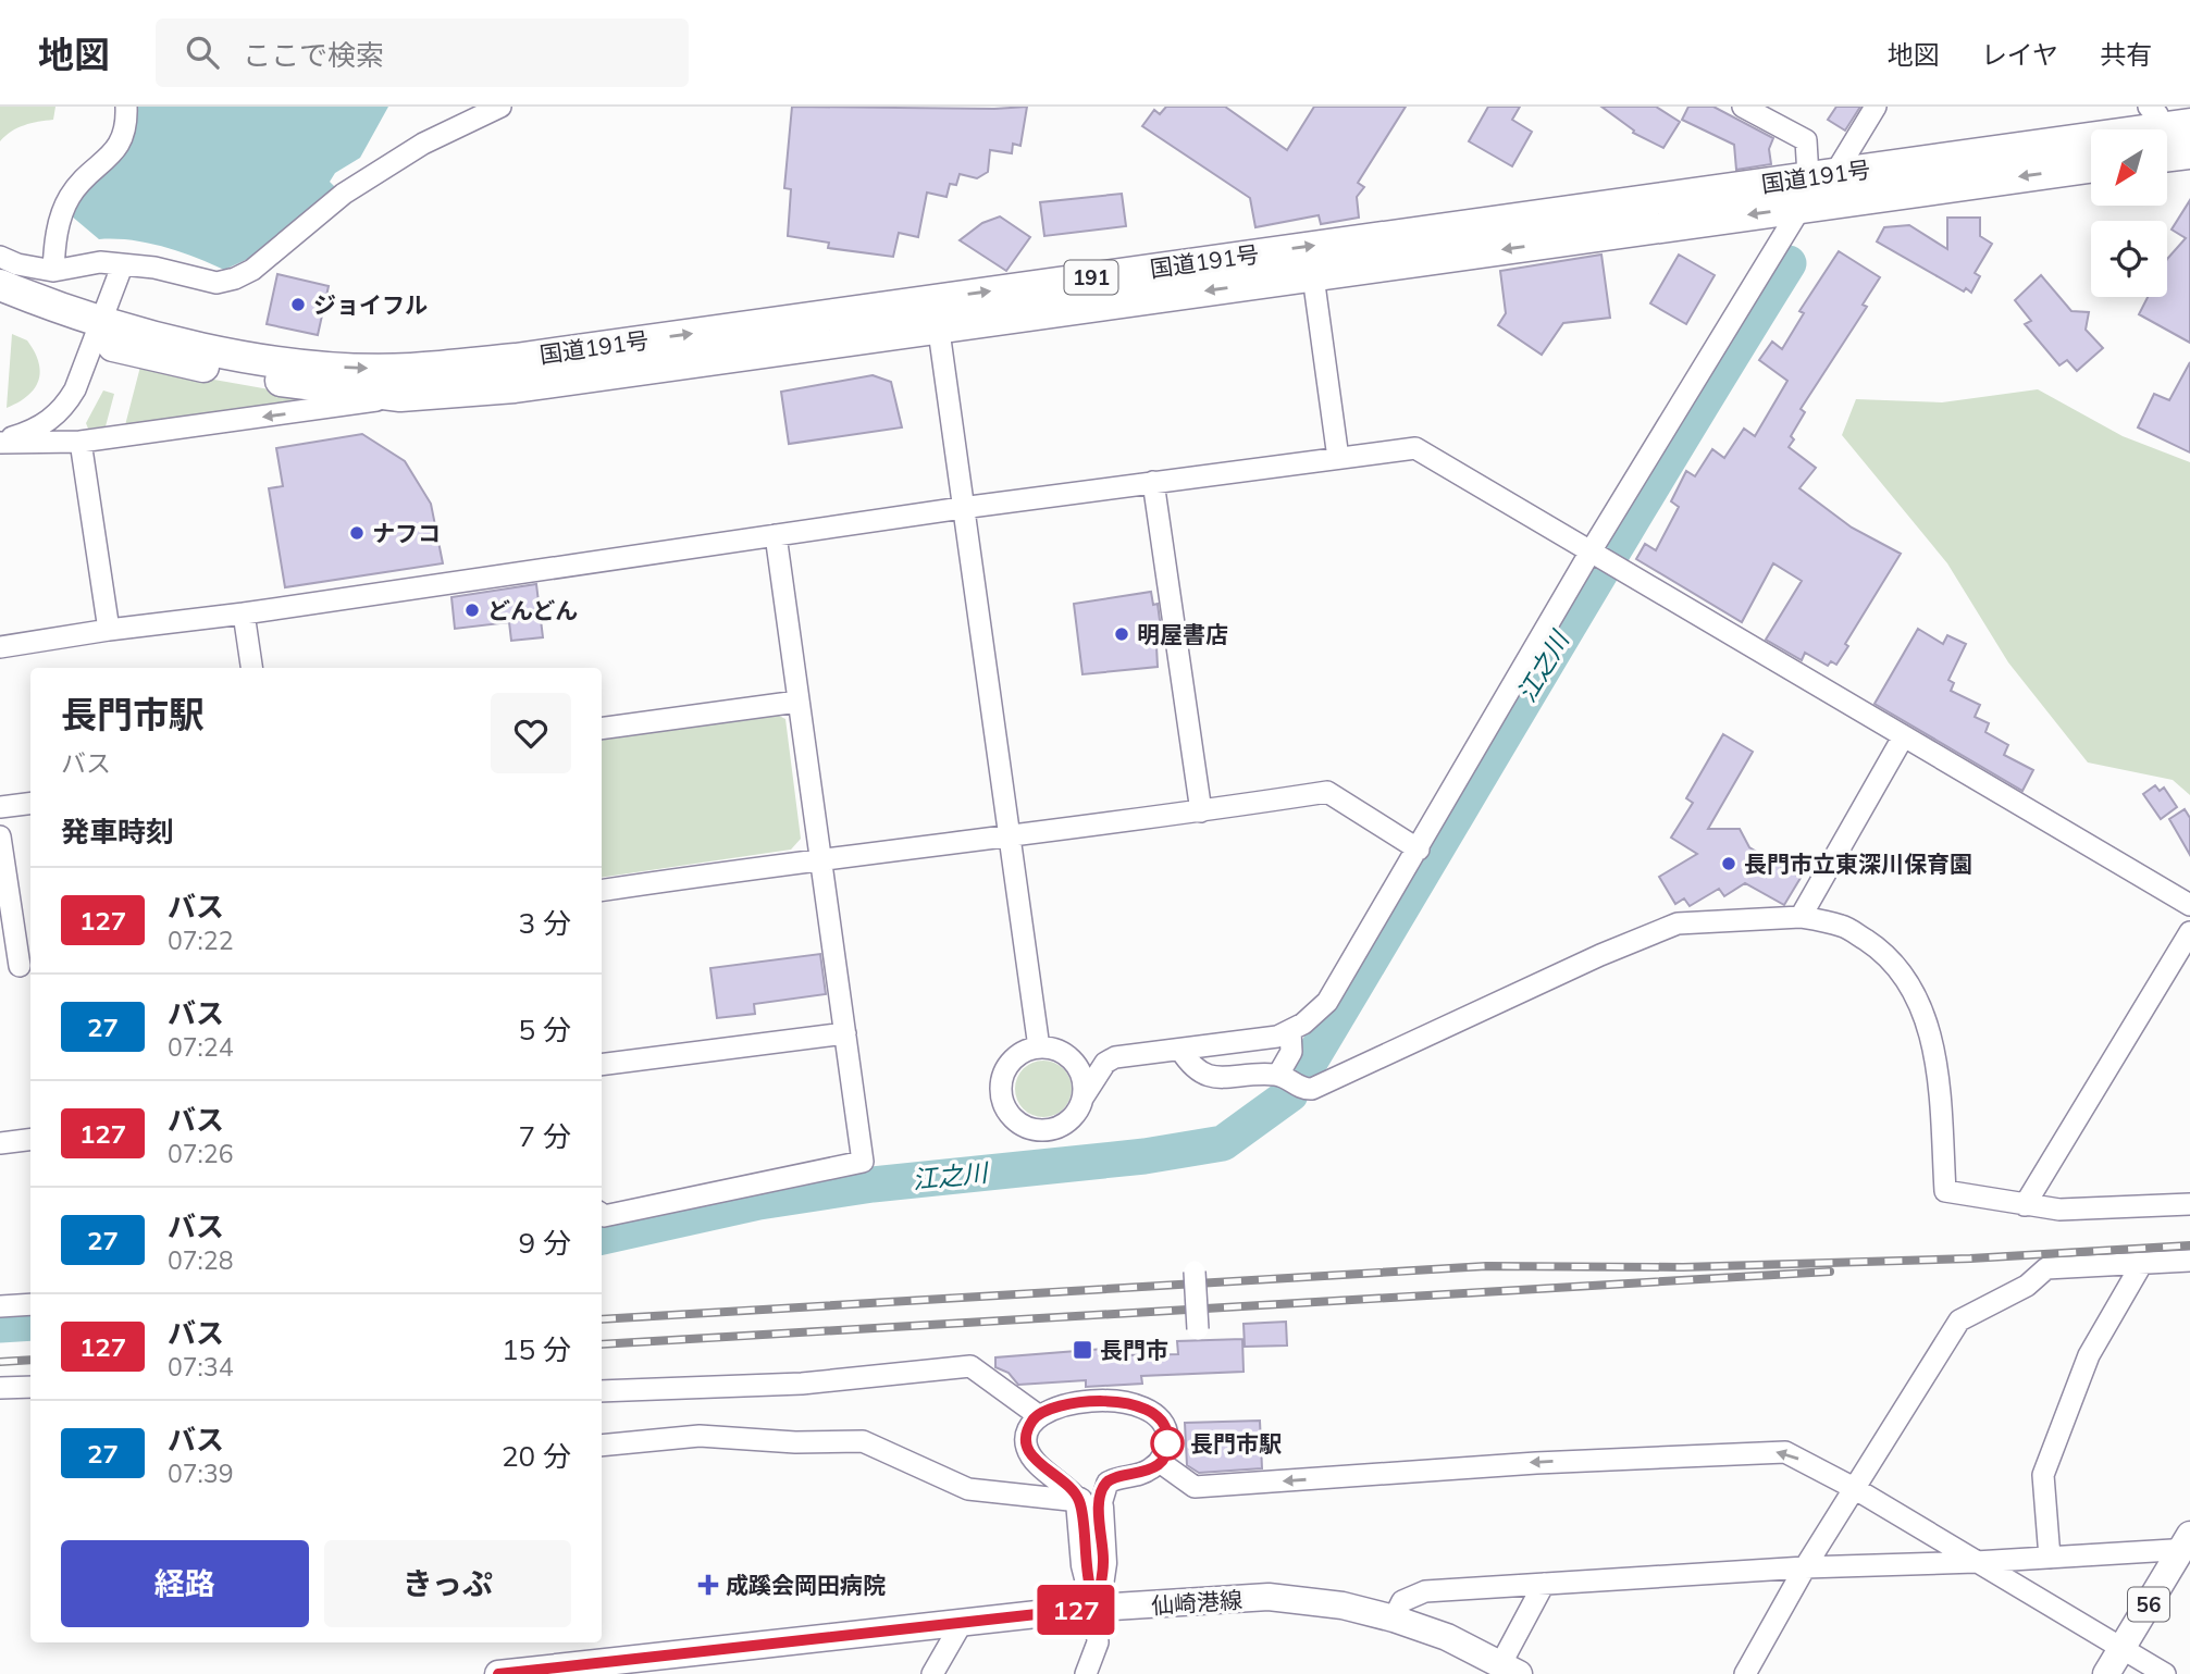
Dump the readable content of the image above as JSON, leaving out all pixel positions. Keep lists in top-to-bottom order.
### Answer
{
  "streets": {
    "highway": ["国道191号", "191"],
    "main road": ["仙崎港線", "56"]
  },
  "water": ["江之川"],
  "places": {
    "other": [
      "ジョイフル",
      "ナフコ",
      "どんどん",
      "明屋書店",
      "長門市立東深川保育園",
      "長門市駅"
    ],
    "transit": ["長門市"],
    "health": ["成蹊会岡田病院"]
  },
  "lines": ["bus line 127"],
  "north": "bottom left",
  "page": {
    "header": "地図",
    "search": "ここで検索",
    "nav": ["地図", "レイヤ", "共有"],
    "on_map": "127",
    "heading": [
      ["長門市駅", "バス"],
      "発車時刻"
    ],
    "list": [
      {
        "mark": "127",
        "name": "バス",
        "note": "07:22",
        "value": "3 分"
      },
      {
        "mark": "27",
        "name": "バス",
        "note": "07:24",
        "value": "5 分"
      },
      {
        "mark": "127",
        "name": "バス",
        "note": "07:26",
        "value": "7 分"
      },
      {
        "mark": "27",
        "name": "バス",
        "note": "07:28",
        "value": "9 分"
      },
      {
        "mark": "127",
        "name": "バス",
        "note": "07:34",
        "value": "15 分"
      },
      {
        "mark": "27",
        "name": "バス",
        "note": "07:39",
        "value": "20 分"
      }
    ],
    "buttons": ["経路", "きっぷ"]
  }
}
